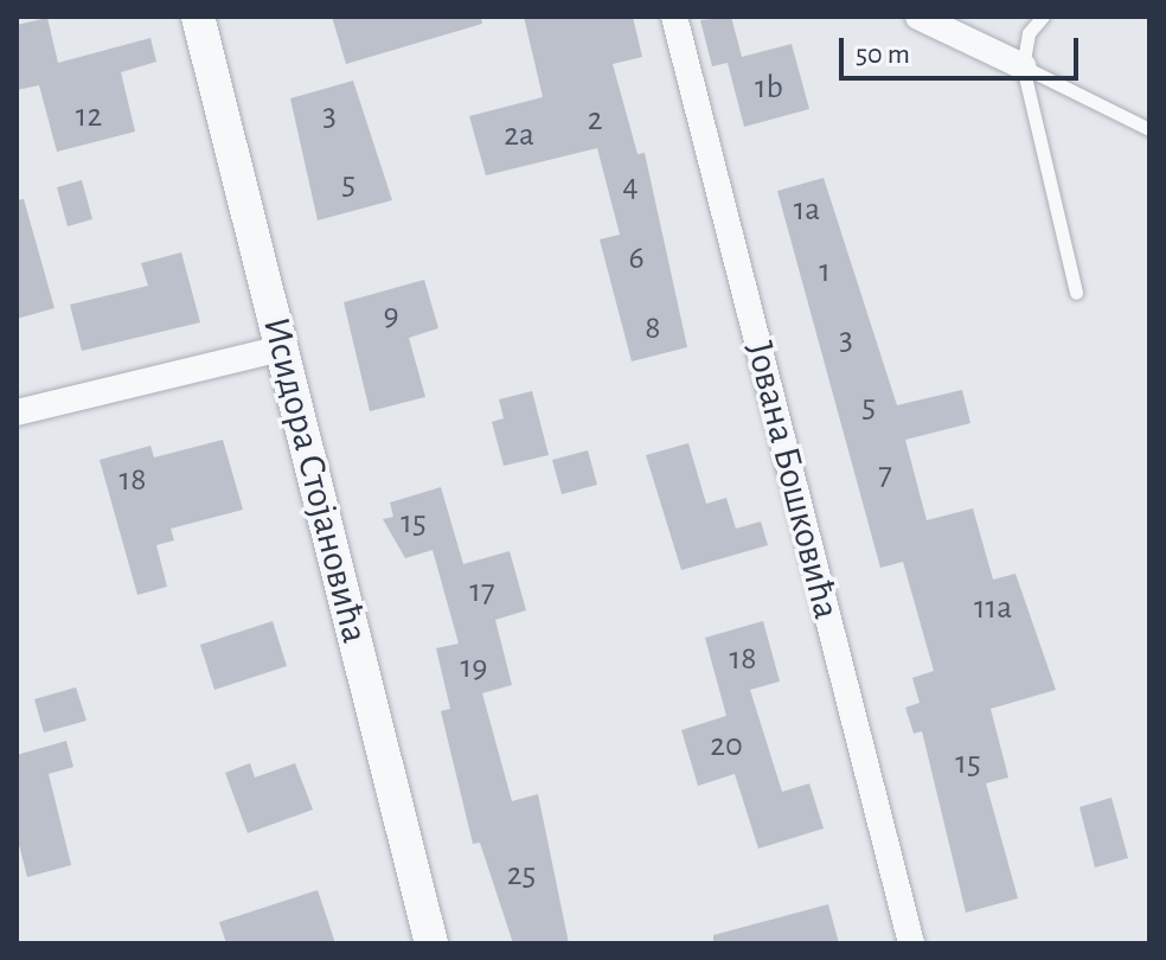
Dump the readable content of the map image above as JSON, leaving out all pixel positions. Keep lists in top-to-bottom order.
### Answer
{
  "streets": {
    "street": ["Исидора Стојановића", "Јована Бошковића"]
  },
  "house_numbers": [
    "1b",
    "3",
    "12",
    "2",
    "2a",
    "5",
    "4",
    "1a",
    "6",
    "1",
    "9",
    "8",
    "3",
    "5",
    "7",
    "18",
    "15",
    "17",
    "11a",
    "18",
    "19",
    "20",
    "15",
    "25"
  ],
  "scale_bar": "50 m"
}
